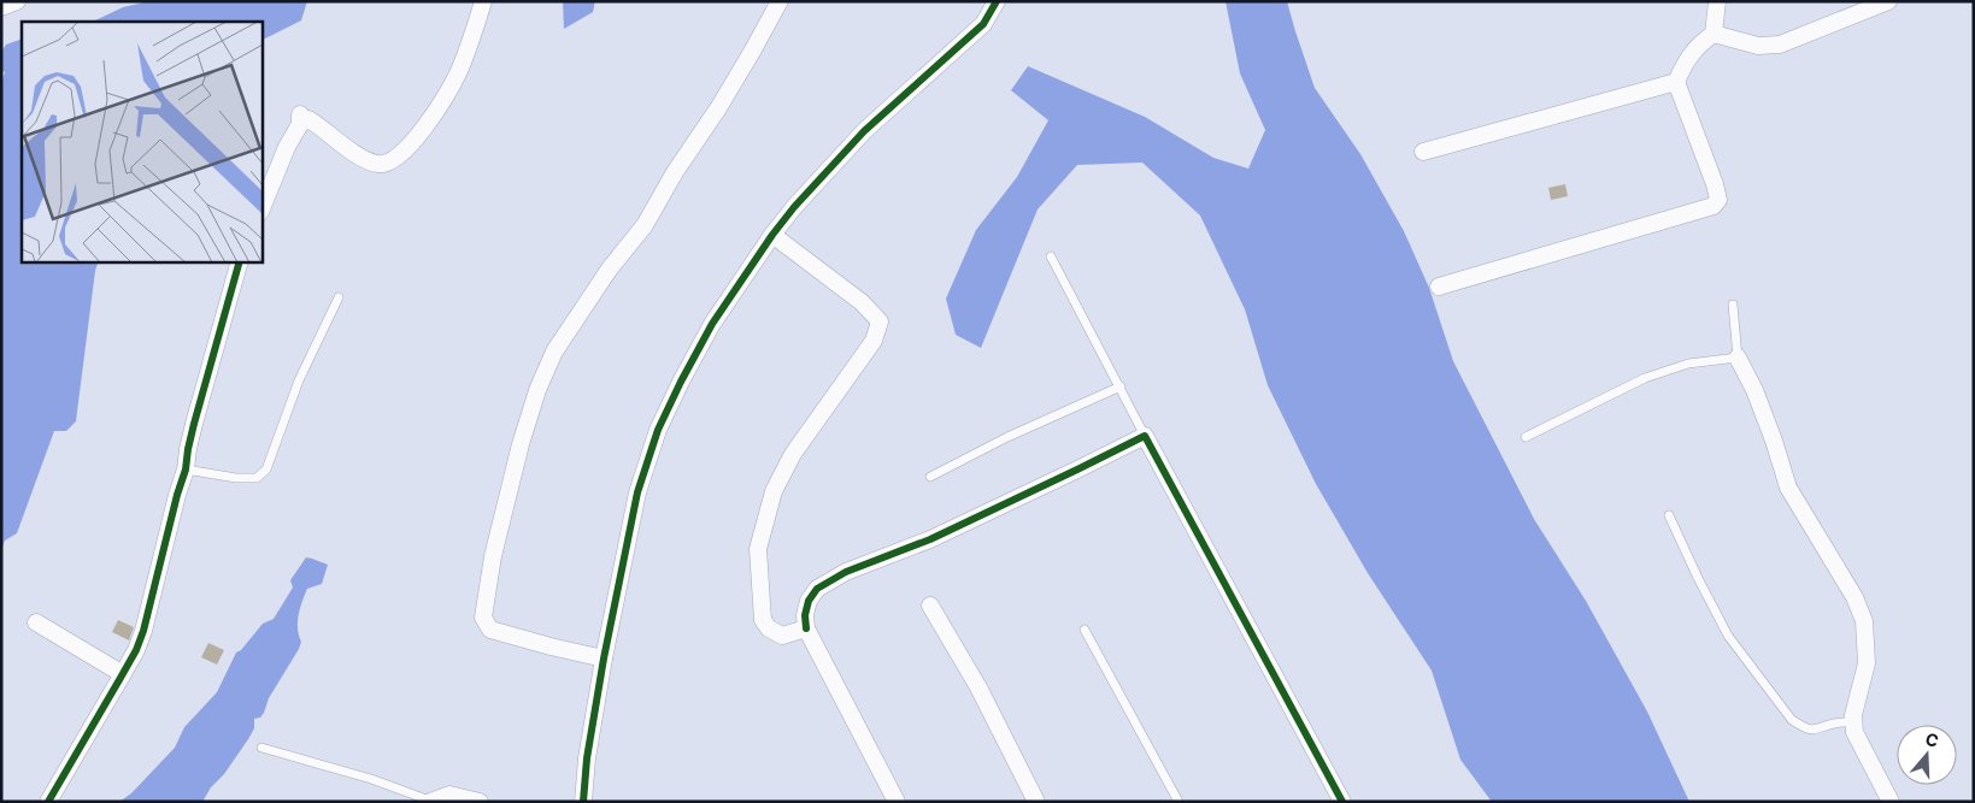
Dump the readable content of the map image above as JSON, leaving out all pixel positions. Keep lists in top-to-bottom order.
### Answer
{
  "north": "top"
}
